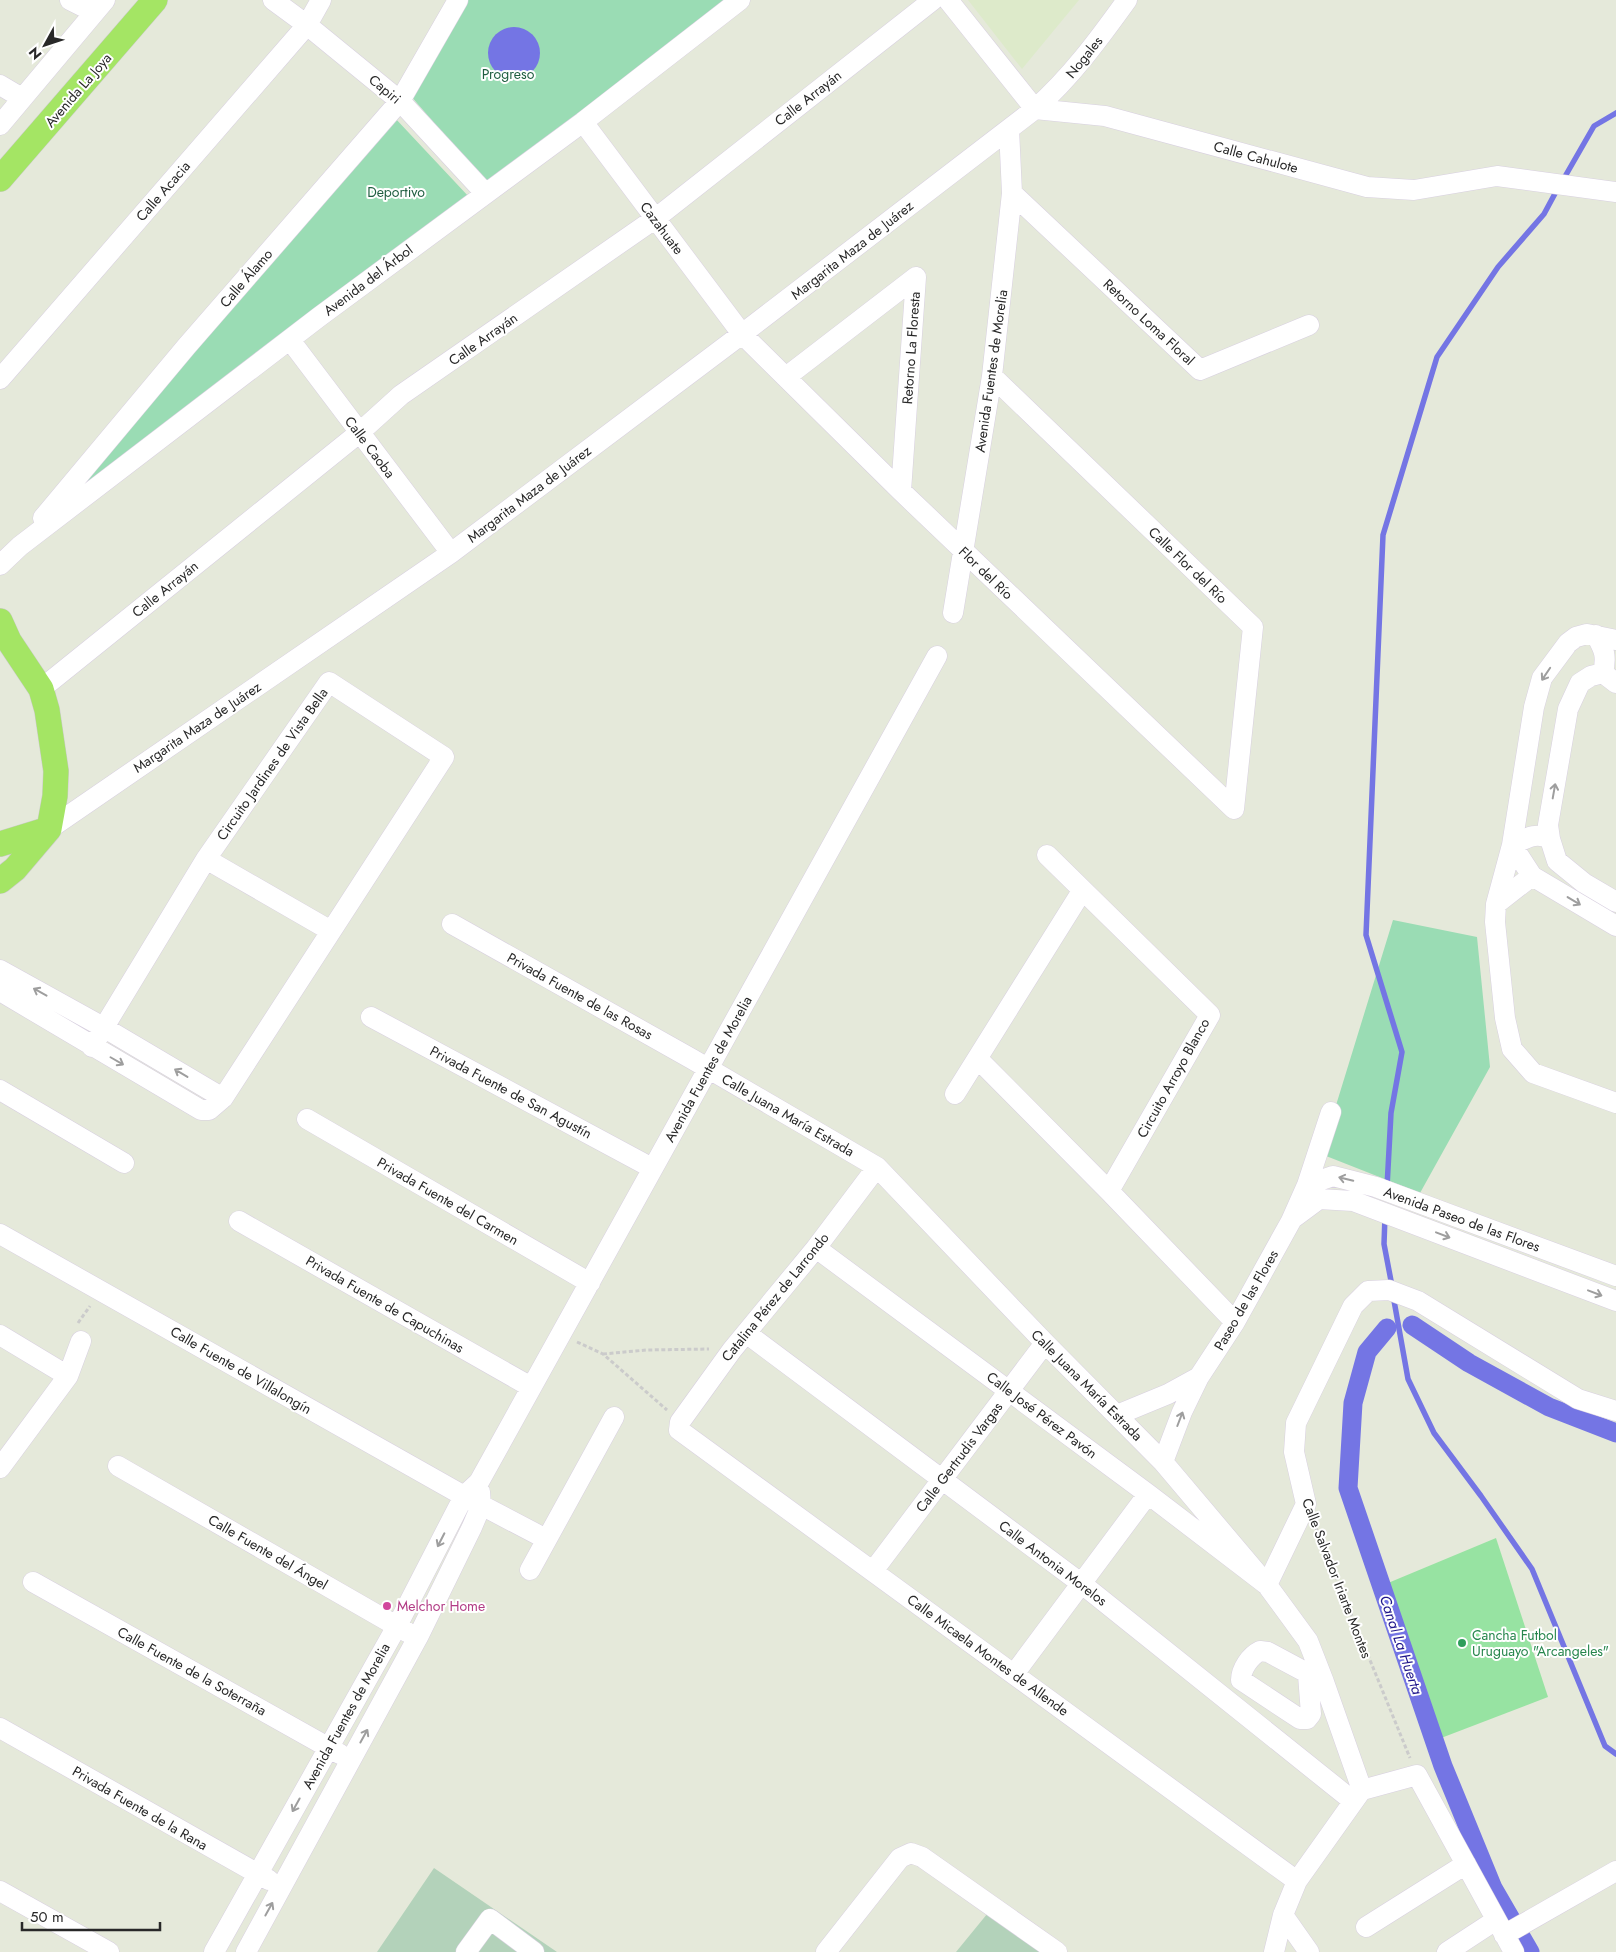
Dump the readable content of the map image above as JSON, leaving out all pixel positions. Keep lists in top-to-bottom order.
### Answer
{
  "streets": {
    "main road": ["Avenida La Joya", "Margarita Maza de Juárez"],
    "street": [
      "Nogales",
      "Capiri",
      "Calle Arrayán",
      "Calle Cahulote",
      "Calle Acacia",
      "Cazahuate",
      "Calle Álamo",
      "Avenida del Árbol",
      "Retorno Loma Floral",
      "Retorno La Floresta",
      "Avenida Fuentes de Morelia",
      "Calle Caoba",
      "Calle Flor del Río",
      "Flor del Río",
      "Circuito Jardines de Vista Bella",
      "Privada Fuente de las Rosas",
      "Circuito Arroyo Blanco",
      "Privada Fuente de San Agustín",
      "Calle Juana María Estrada",
      "Privada Fuente del Carmen",
      "Avenida Paseo de las Flores",
      "Catalina Pérez de Larrondo",
      "Paseo de las Flores",
      "Privada Fuente de Capuchinas",
      "Calle Fuente de Villalongín",
      "Calle José Pérez Pavón",
      "Calle Gertrudis Vargas",
      "Calle Fuente del Ángel",
      "Calle Antonia Morelos",
      "Calle Salvador Iriarte Montes",
      "Calle Micaela Montes de Allende",
      "Calle Fuente de la Soterraña",
      "Privada Fuente de la Rana"
    ]
  },
  "crossings": [
    ["Nogales", "Calle Cahulote"],
    ["Nogales", "Margarita Maza de Juárez"],
    ["Capiri", "Calle Acacia"],
    ["Capiri", "Calle Álamo"],
    ["Capiri", "Avenida del Árbol"],
    ["Calle Arrayán", "Cazahuate"],
    ["Calle Arrayán", "Calle Caoba"],
    ["Calle Cahulote", "Margarita Maza de Juárez"],
    ["Cazahuate", "Margarita Maza de Juárez"],
    ["Cazahuate", "Avenida del Árbol"],
    ["Cazahuate", "Flor del Río"],
    ["Margarita Maza de Juárez", "Avenida Fuentes de Morelia"],
    ["Margarita Maza de Juárez", "Calle Caoba"],
    ["Margarita Maza de Juárez", "Flor del Río"],
    ["Calle Álamo", "Avenida del Árbol"],
    ["Avenida del Árbol", "Calle Caoba"],
    ["Retorno Loma Floral", "Avenida Fuentes de Morelia"],
    ["Retorno La Floresta", "Flor del Río"],
    ["Avenida Fuentes de Morelia", "Calle Flor del Río"],
    ["Avenida Fuentes de Morelia", "Flor del Río"],
    ["Avenida Fuentes de Morelia", "Privada Fuente de las Rosas"],
    ["Avenida Fuentes de Morelia", "Privada Fuente de San Agustín"],
    ["Avenida Fuentes de Morelia", "Calle Juana María Estrada"],
    ["Avenida Fuentes de Morelia", "Privada Fuente del Carmen"],
    ["Avenida Fuentes de Morelia", "Privada Fuente de Capuchinas"],
    ["Avenida Fuentes de Morelia", "Calle Fuente de Villalongín"],
    ["Avenida Fuentes de Morelia", "Calle Fuente del Ángel"],
    ["Avenida Fuentes de Morelia", "Calle Fuente de la Soterraña"],
    ["Avenida Fuentes de Morelia", "Privada Fuente de la Rana"],
    ["Calle Flor del Río", "Flor del Río"],
    ["Privada Fuente de las Rosas", "Calle Juana María Estrada"],
    ["Calle Juana María Estrada", "Catalina Pérez de Larrondo"],
    ["Calle Juana María Estrada", "Paseo de las Flores"],
    ["Calle Juana María Estrada", "Calle José Pérez Pavón"],
    ["Calle Juana María Estrada", "Calle Gertrudis Vargas"],
    ["Calle Juana María Estrada", "Calle Antonia Morelos"],
    ["Avenida Paseo de las Flores", "Paseo de las Flores"],
    ["Catalina Pérez de Larrondo", "Calle José Pérez Pavón"],
    ["Catalina Pérez de Larrondo", "Calle Antonia Morelos"],
    ["Catalina Pérez de Larrondo", "Calle Micaela Montes de Allende"],
    ["Calle José Pérez Pavón", "Calle Gertrudis Vargas"],
    ["Calle Gertrudis Vargas", "Calle Antonia Morelos"],
    ["Calle Gertrudis Vargas", "Calle Micaela Montes de Allende"]
  ],
  "water": ["Canal La Huerta"],
  "parks": ["Progreso", "Deportivo"],
  "places": ["Melchor Home", "Cancha Futbol Uruguayo \"Arcangeles\""],
  "scale_bar": "50 m",
  "north": "bottom left"
}
